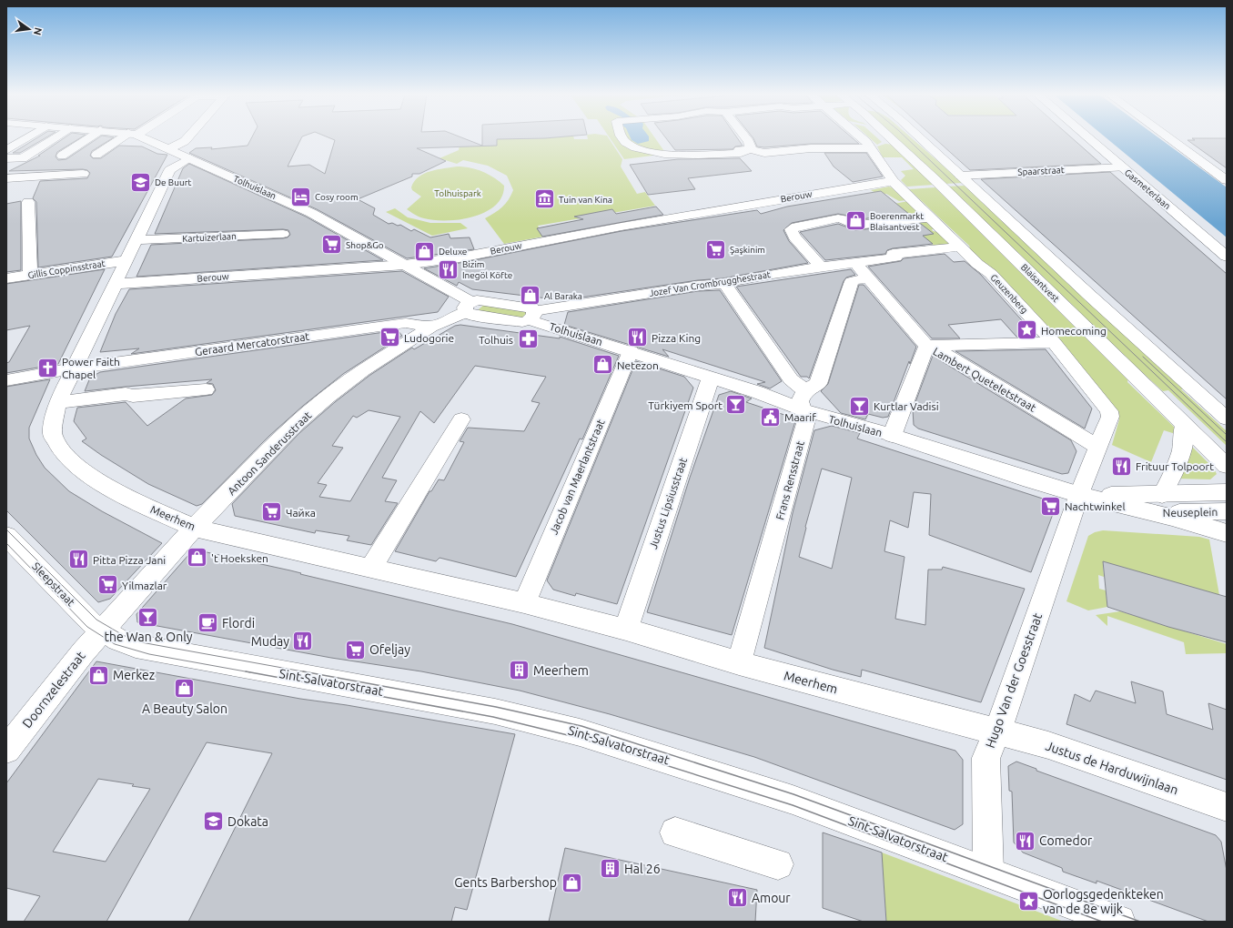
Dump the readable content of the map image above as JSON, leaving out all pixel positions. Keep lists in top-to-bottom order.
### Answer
{
  "streets": {
    "street": [
      "Spaarstraat",
      "Tolhuislaan",
      "Gasmeterlaan",
      "Berouw",
      "Kartuizerlaan",
      "Gillis Coppinsstraat",
      "Blaisantvest",
      "Jozef Van Crombrugghestraat",
      "Geuzenberg",
      "Geraard Mercatorstraat",
      "Lambert Queteletstraat",
      "Antoon Sanderusstraat",
      "Jacob van Maerlantstraat",
      "Frans Rensstraat",
      "Justus Lipsiusstraat",
      "Neuseplein",
      "Meerhem",
      "Sleepstraat",
      "Hugo Van der Goesstraat",
      "Sint-Salvatorstraat",
      "Doornzelestraat",
      "Justus de Harduwijnlaan"
    ]
  },
  "crossings": [
    ["Spaarstraat", "Gasmeterlaan"],
    ["Tolhuislaan", "Berouw"],
    ["Tolhuislaan", "Jozef Van Crombrugghestraat"],
    ["Tolhuislaan", "Antoon Sanderusstraat"],
    ["Tolhuislaan", "Jacob van Maerlantstraat"],
    ["Tolhuislaan", "Frans Rensstraat"],
    ["Tolhuislaan", "Justus Lipsiusstraat"],
    ["Tolhuislaan", "Neuseplein"],
    ["Tolhuislaan", "Hugo Van der Goesstraat"],
    ["Berouw", "Geuzenberg"],
    ["Blaisantvest", "Neuseplein"],
    ["Jozef Van Crombrugghestraat", "Geuzenberg"],
    ["Jozef Van Crombrugghestraat", "Lambert Queteletstraat"],
    ["Geuzenberg", "Hugo Van der Goesstraat"],
    ["Geraard Mercatorstraat", "Antoon Sanderusstraat"],
    ["Geraard Mercatorstraat", "Meerhem"],
    ["Lambert Queteletstraat", "Hugo Van der Goesstraat"],
    ["Antoon Sanderusstraat", "Meerhem"],
    ["Antoon Sanderusstraat", "Sleepstraat"],
    ["Antoon Sanderusstraat", "Sint-Salvatorstraat"],
    ["Antoon Sanderusstraat", "Doornzelestraat"],
    ["Jacob van Maerlantstraat", "Meerhem"],
    ["Frans Rensstraat", "Meerhem"],
    ["Justus Lipsiusstraat", "Meerhem"],
    ["Neuseplein", "Hugo Van der Goesstraat"],
    ["Meerhem", "Hugo Van der Goesstraat"],
    ["Meerhem", "Justus de Harduwijnlaan"],
    ["Sleepstraat", "Sint-Salvatorstraat"],
    ["Sleepstraat", "Doornzelestraat"],
    ["Hugo Van der Goesstraat", "Sint-Salvatorstraat"],
    ["Hugo Van der Goesstraat", "Justus de Harduwijnlaan"],
    ["Sint-Salvatorstraat", "Doornzelestraat"]
  ],
  "parks": ["Tolhuispark"],
  "places": {
    "school or university": ["De Buurt", "Dokata"],
    "hotel": ["Cosy room"],
    "museum": ["Tuin van Kina"],
    "shop": [
      "Boerenmarkt Blaisantvest",
      "Deluxe",
      "Al Baraka",
      "Netezon",
      "'t Hoeksken",
      "Merkez",
      "A Beauty Salon",
      "Gents Barbershop"
    ],
    "supermarket": [
      "Shop&Go",
      "Şaşkinim",
      "Ludogorie",
      "Nachtwinkel",
      "Чайка",
      "Yilmazlar",
      "Ofeljay"
    ],
    "restaurant": [
      "Bizim Inegöl Köfte",
      "Pizza King",
      "Frituur Tolpoort",
      "Pitta Pizza Jani",
      "Muday",
      "Comedor",
      "Amour"
    ],
    "place": ["Homecoming", "Oorlogsgedenkteken van de 8e wijk"],
    "pharmacy": ["Tolhuis"],
    "church": ["Power Faith Chapel"],
    "bar": ["Türkiyem Sport", "Kurtlar Vadisi", "the Wan & Only"],
    "public building": ["Maarif"],
    "cafe": ["Flordi"],
    "building": ["Meerhem", "Hal 26"]
  },
  "north": "right"
}
